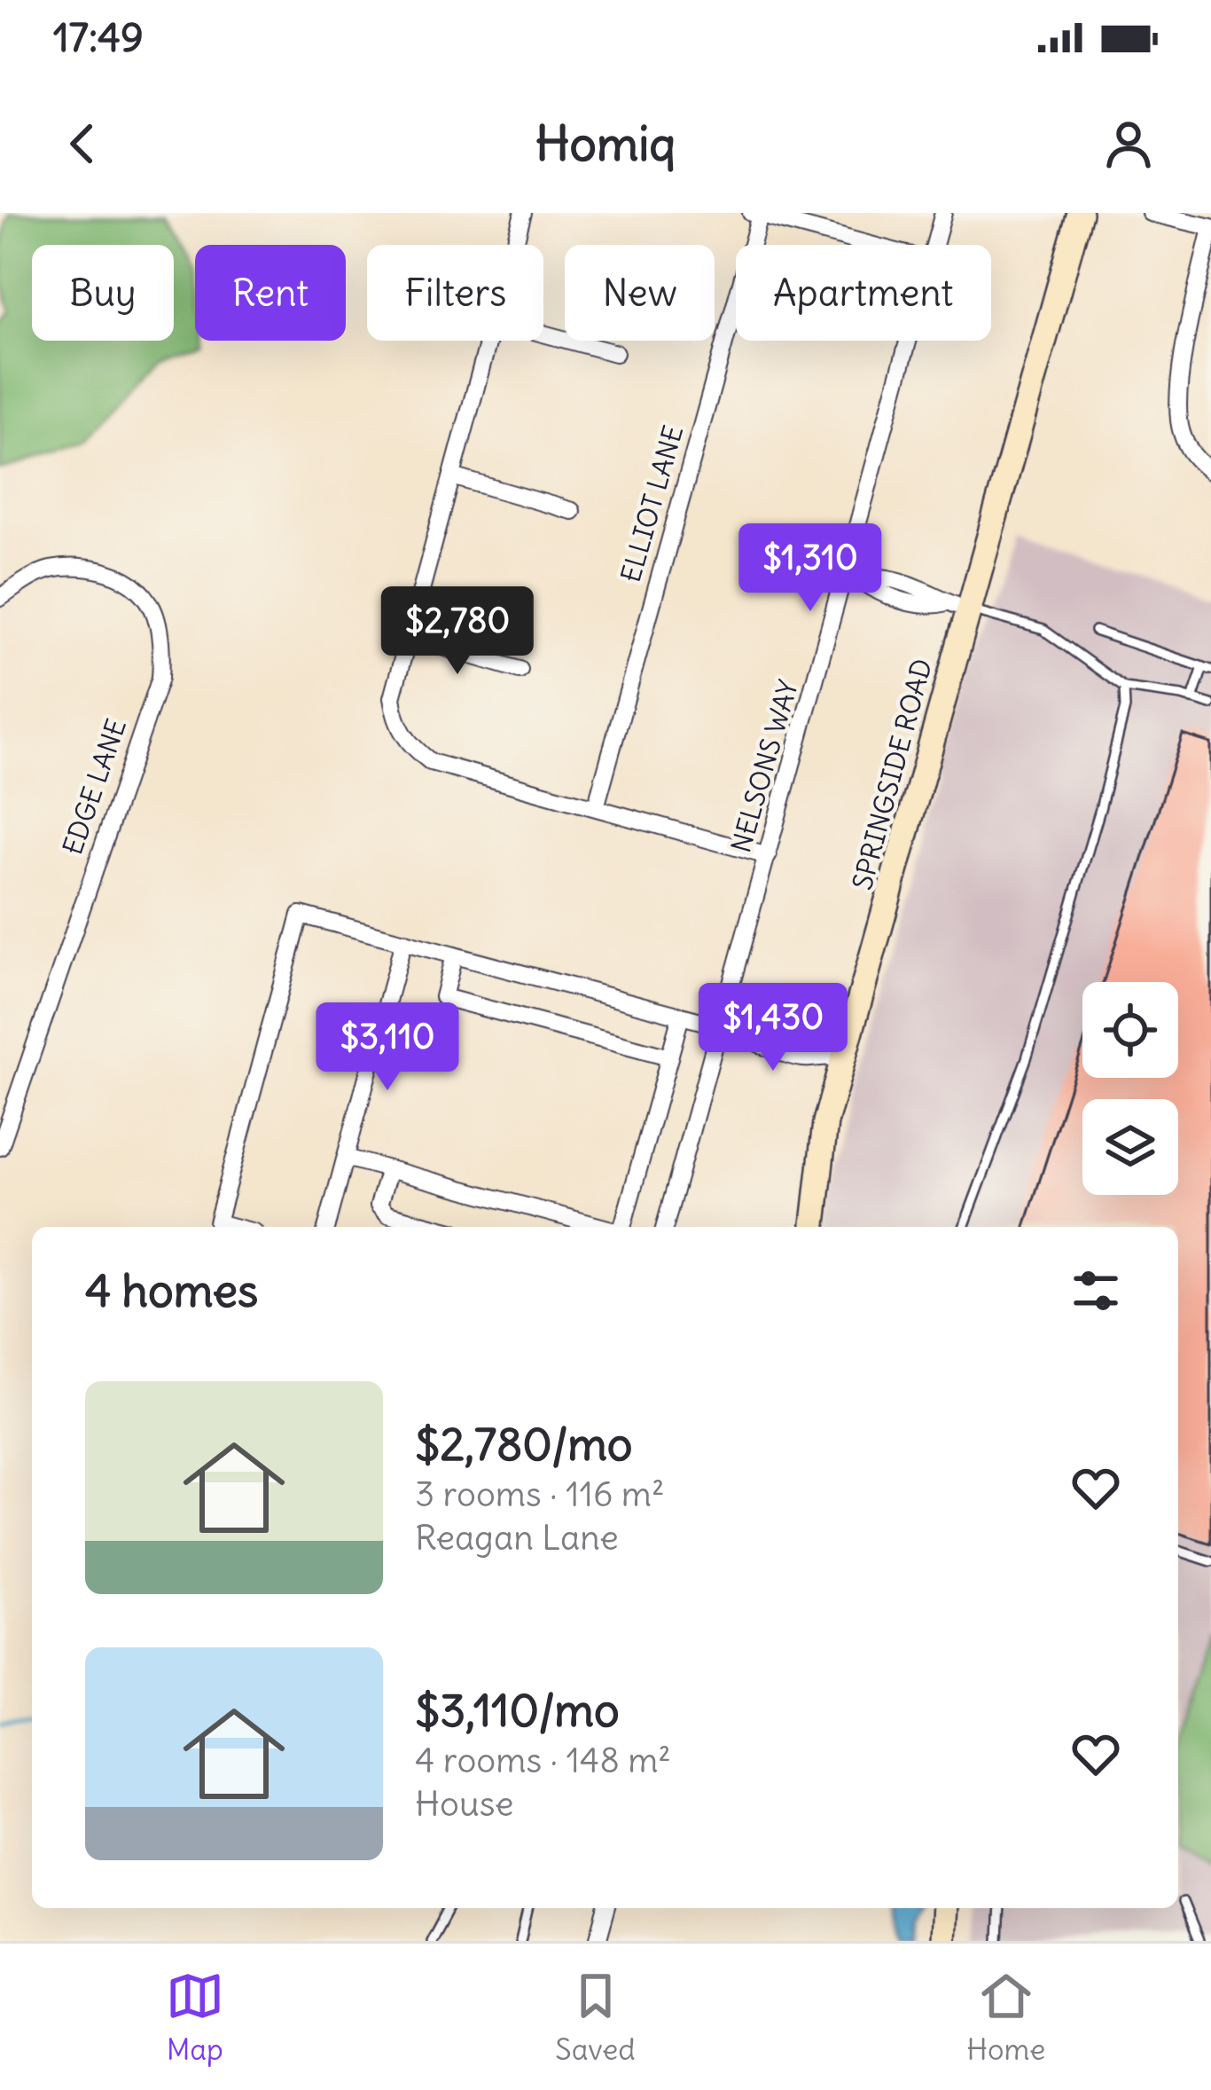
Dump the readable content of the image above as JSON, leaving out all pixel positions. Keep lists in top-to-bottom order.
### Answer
{
  "streets": {
    "main road": ["SPRINGSIDE ROAD"],
    "street": ["ELLIOT LANE", "NELSONS WAY", "EDGE LANE"]
  },
  "page": {
    "status": "17:49",
    "header": "Homiq",
    "chip": [
      "Buy",
      "Rent",
      "Filters",
      "New",
      "Apartment"
    ],
    "price": [
      "$1,310",
      "$2,780",
      "$1,430",
      "$3,110"
    ],
    "heading": "4 homes",
    "list": [
      {
        "name": "$2,780/mo",
        "note": "3 rooms · 116 m² · Reagan Lane"
      },
      {
        "name": "$3,110/mo",
        "note": "4 rooms · 148 m² · House"
      }
    ],
    "tabs": ["Map", "Saved", "Home"]
  }
}
